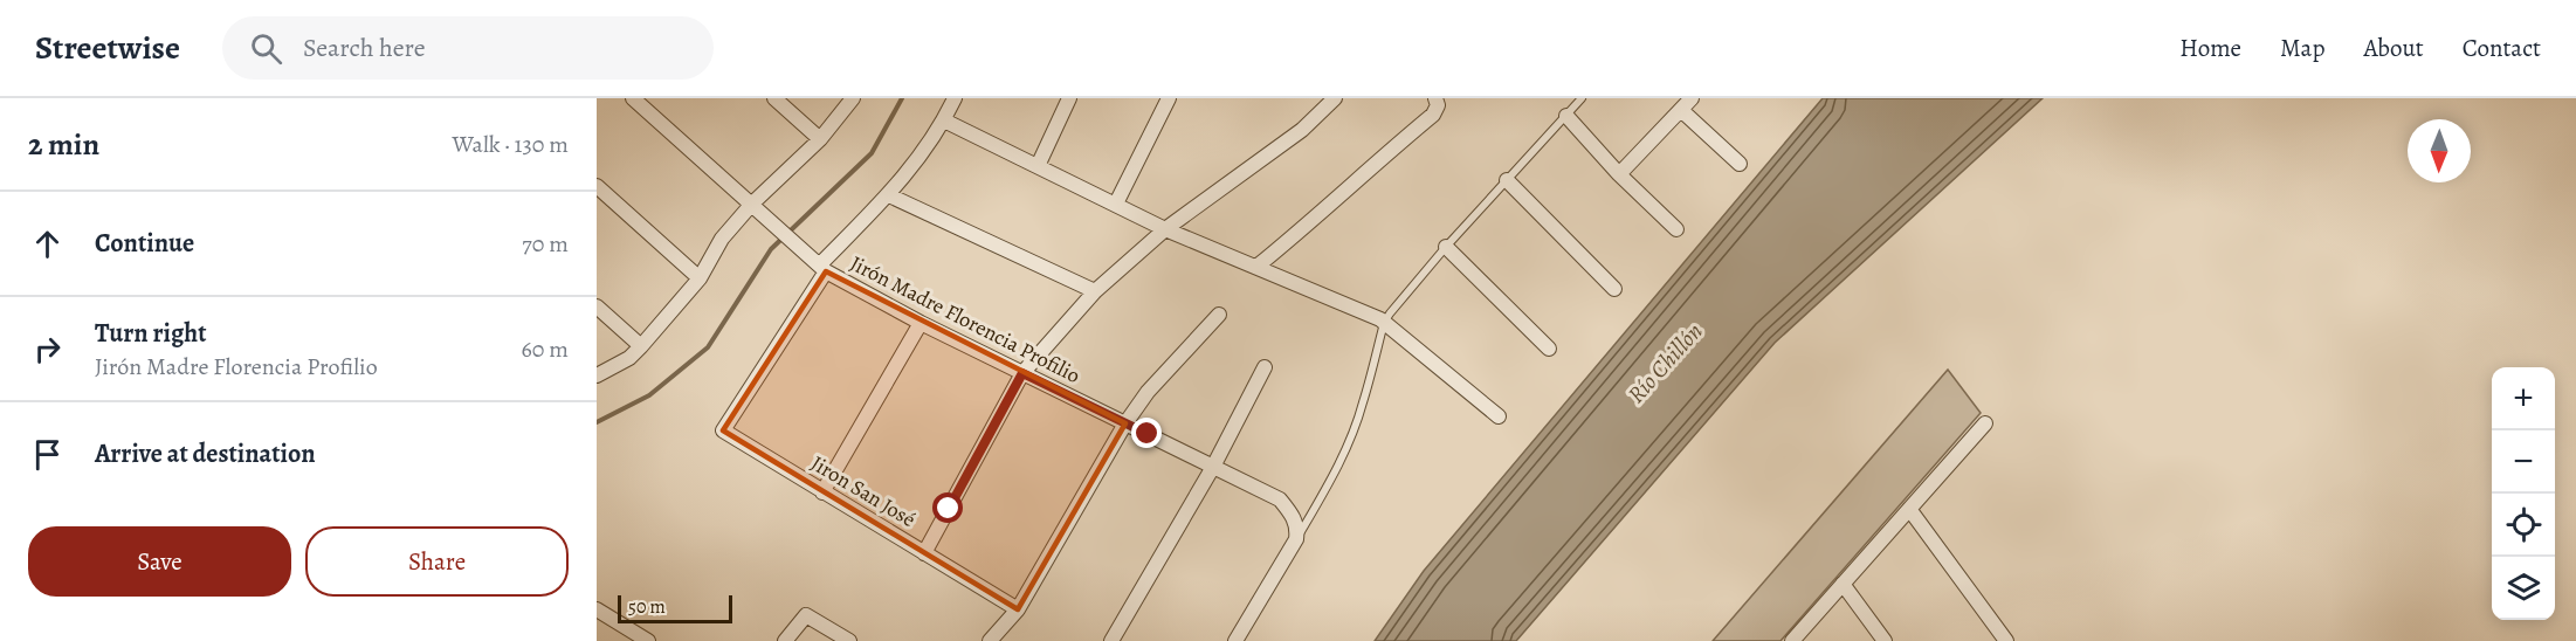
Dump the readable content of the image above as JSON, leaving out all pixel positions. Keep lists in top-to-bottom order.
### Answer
{
  "streets": {
    "street": ["Jirón Madre Florencia Profilio", "Jiron San José"]
  },
  "crossings": [
    ["Jirón Madre Florencia Profilio", "Jiron San José"]
  ],
  "water": ["Río Chillón"],
  "scale_bar": "50 m",
  "north": "bottom",
  "page": {
    "header": "Streetwise",
    "search": "Search here",
    "nav": [
      "Home",
      "Map",
      "About",
      "Contact"
    ],
    "heading": ["2 min", "Walk · 130 m"],
    "list": [
      ["Continue", "70 m"],
      ["Turn right", "Jirón Madre Florencia Profilio", "60 m"],
      "Arrive at destination"
    ],
    "map_buttons": ["+", "−"],
    "buttons": ["Save", "Share"],
    "scale": "50 m"
  }
}
